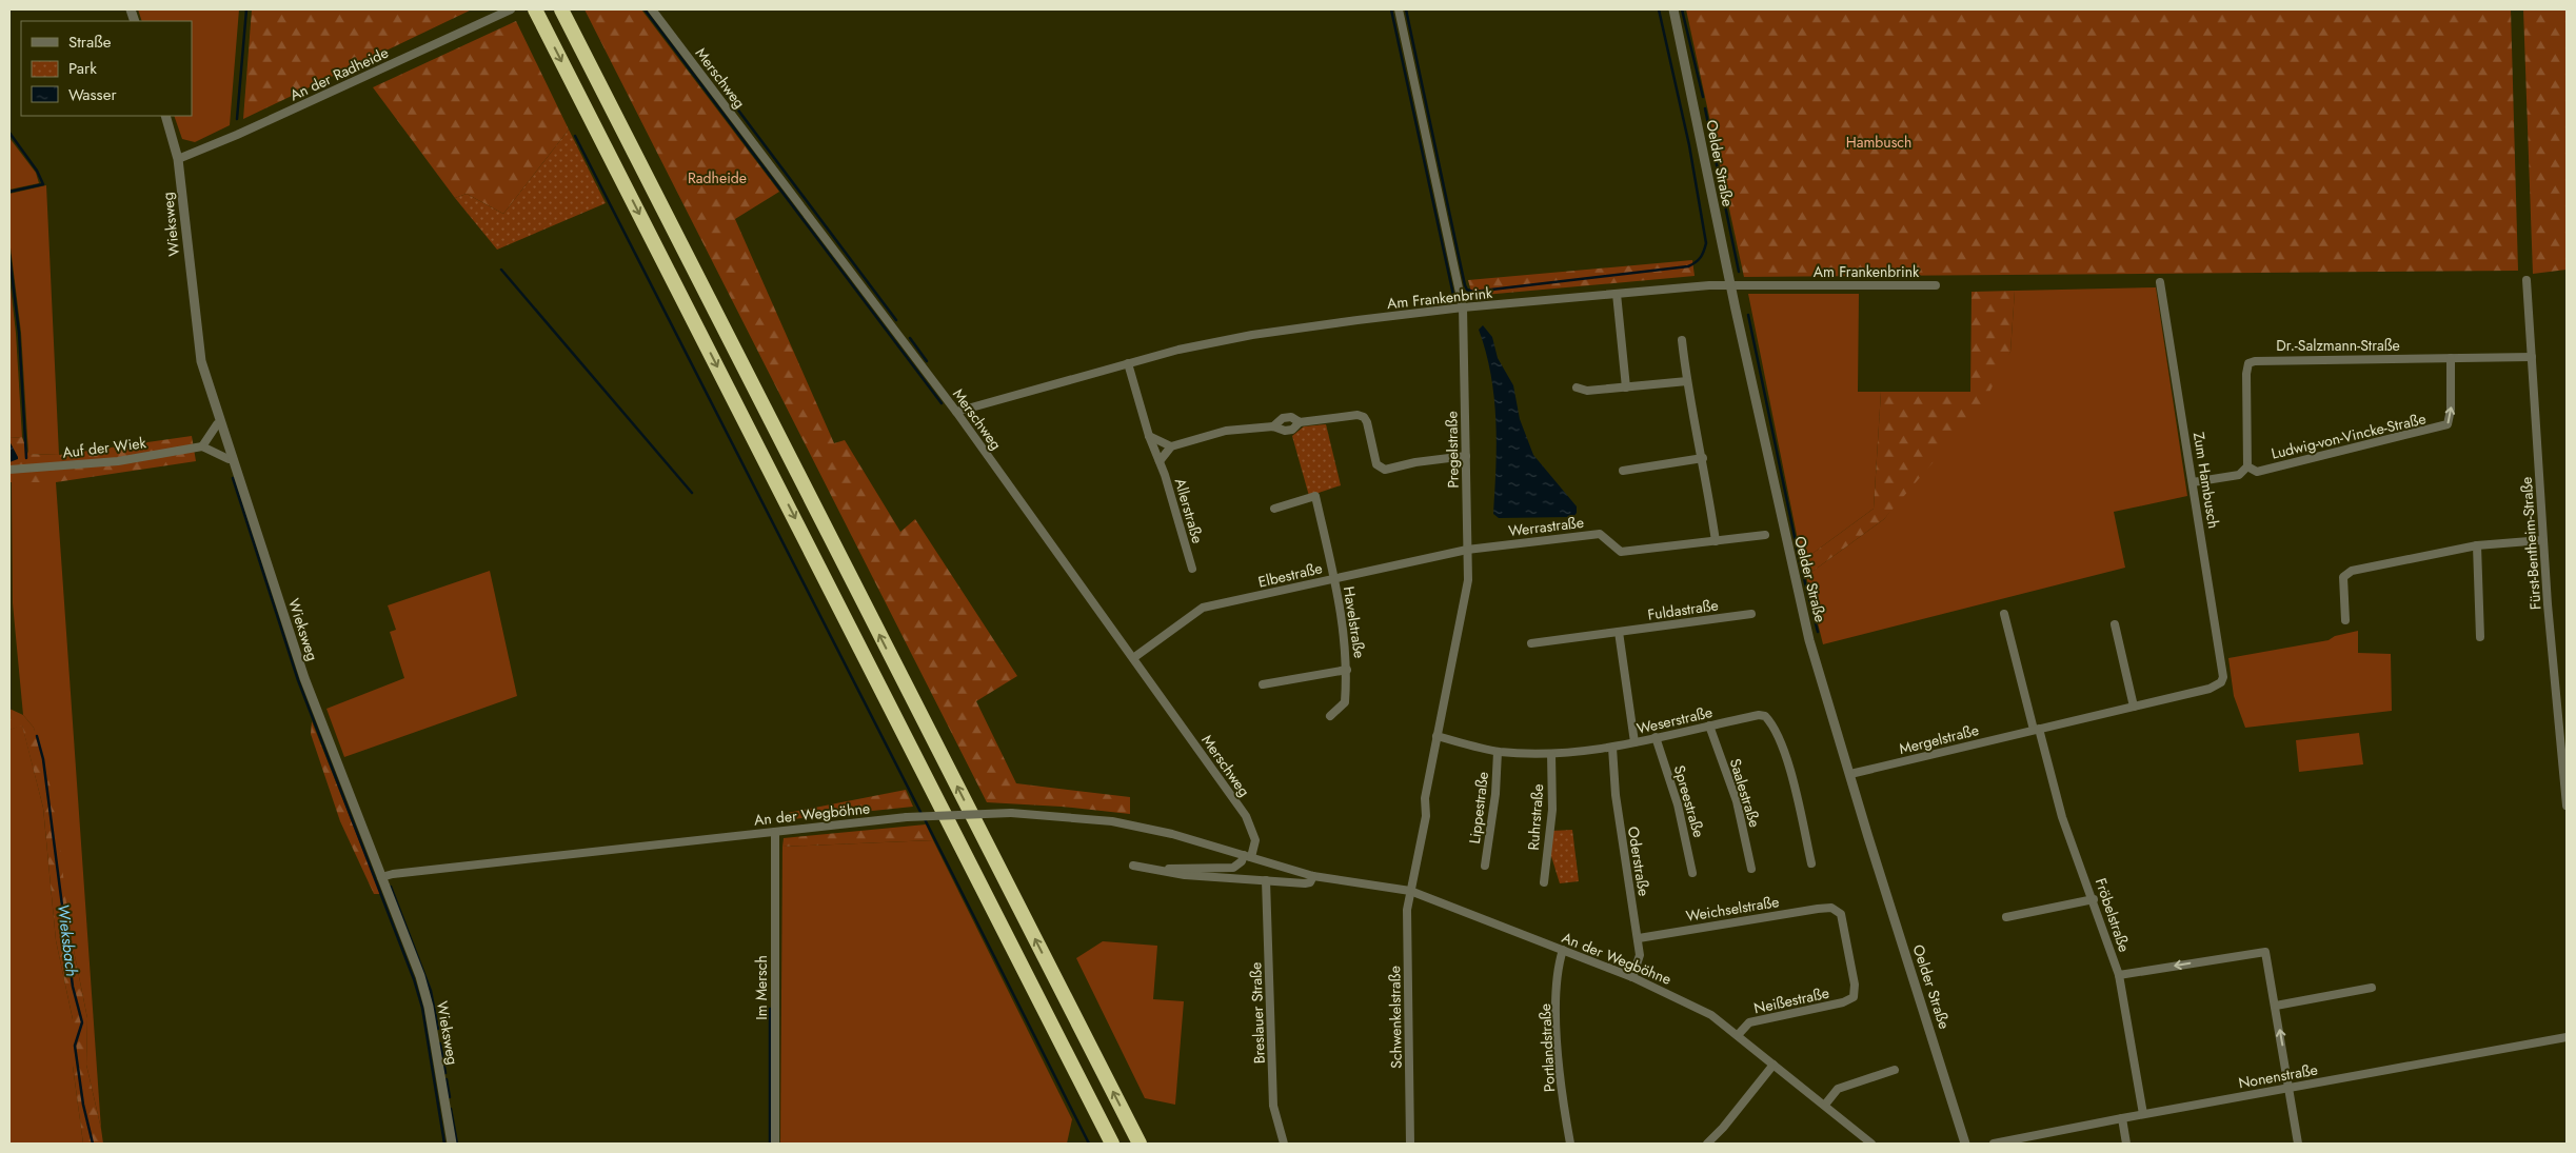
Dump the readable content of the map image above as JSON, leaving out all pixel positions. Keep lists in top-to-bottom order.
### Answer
{
  "streets": {
    "street": [
      "An der Radheide",
      "Merschweg",
      "Oelder Straße",
      "Wieksweg",
      "Am Frankenbrink",
      "Dr.-Salzmann-Straße",
      "Ludwig-von-Vincke-Straße",
      "Auf der Wiek",
      "Pregelstraße",
      "Zum Hambusch",
      "Allerstraße",
      "Werrastraße",
      "Fürst-Bentheim-Straße",
      "Elbestraße",
      "Fuldastraße",
      "Havelstraße",
      "Weserstraße",
      "Mergelstraße",
      "Saalestraße",
      "Spreestraße",
      "Lippestraße",
      "An der Wegböhne",
      "Ruhrstraße",
      "Oderstraße",
      "Weichselstraße",
      "Fröbelstraße",
      "Im Mersch",
      "Neißestraße",
      "Breslauer Straße",
      "Schwenkelstraße",
      "Portlandstraße",
      "Nonenstraße"
    ]
  },
  "crossings": [
    ["An der Radheide", "Wieksweg"],
    ["Merschweg", "Am Frankenbrink"],
    ["Merschweg", "Elbestraße"],
    ["Merschweg", "An der Wegböhne"],
    ["Oelder Straße", "Am Frankenbrink"],
    ["Oelder Straße", "Mergelstraße"],
    ["Wieksweg", "An der Wegböhne"],
    ["Am Frankenbrink", "Pregelstraße"],
    ["Am Frankenbrink", "Allerstraße"],
    ["Dr.-Salzmann-Straße", "Ludwig-von-Vincke-Straße"],
    ["Dr.-Salzmann-Straße", "Fürst-Bentheim-Straße"],
    ["Ludwig-von-Vincke-Straße", "Zum Hambusch"],
    ["Pregelstraße", "Werrastraße"],
    ["Pregelstraße", "Elbestraße"],
    ["Pregelstraße", "Weserstraße"],
    ["Pregelstraße", "An der Wegböhne"],
    ["Pregelstraße", "Schwenkelstraße"],
    ["Zum Hambusch", "Mergelstraße"],
    ["Werrastraße", "Elbestraße"],
    ["Elbestraße", "Havelstraße"],
    ["Weserstraße", "Saalestraße"],
    ["Weserstraße", "Spreestraße"],
    ["Weserstraße", "Lippestraße"],
    ["Weserstraße", "Ruhrstraße"],
    ["Weserstraße", "Oderstraße"],
    ["Mergelstraße", "Fröbelstraße"],
    ["An der Wegböhne", "Oderstraße"],
    ["An der Wegböhne", "Im Mersch"],
    ["An der Wegböhne", "Neißestraße"],
    ["An der Wegböhne", "Breslauer Straße"],
    ["An der Wegböhne", "Schwenkelstraße"],
    ["An der Wegböhne", "Portlandstraße"],
    ["Oderstraße", "Weichselstraße"],
    ["Weichselstraße", "Neißestraße"],
    ["Fröbelstraße", "Nonenstraße"]
  ],
  "one_way": ["Ludwig-von-Vincke-Straße"],
  "water": ["Wieksbach"],
  "parks": ["Hambusch", "Radheide"],
  "legend": ["Straße", "Park", "Wasser"]
}
